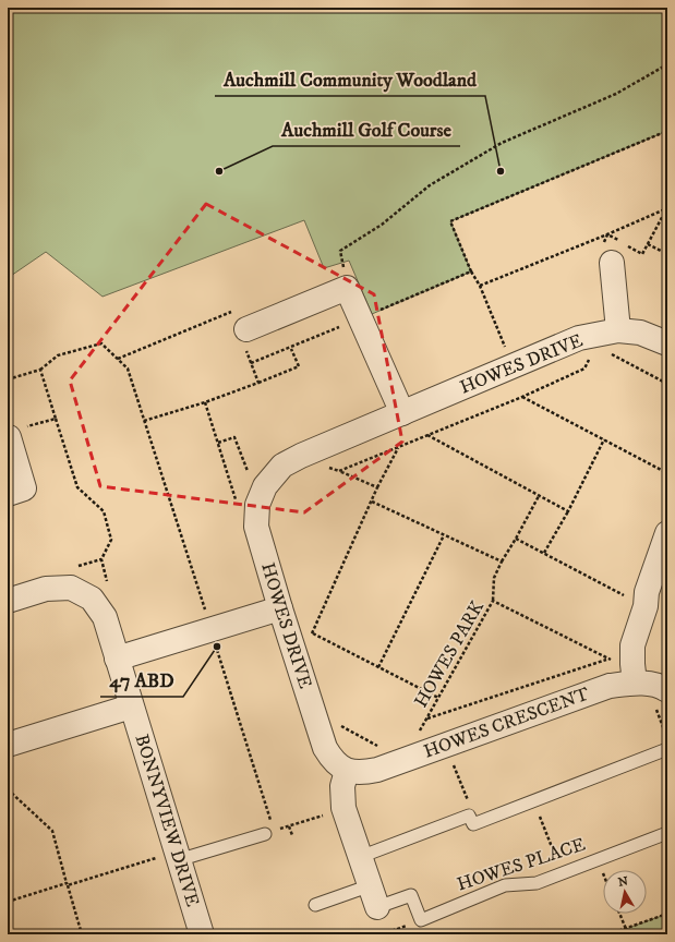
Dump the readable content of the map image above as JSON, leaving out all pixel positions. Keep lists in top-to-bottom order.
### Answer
{
  "streets": {
    "street": ["HOWES DRIVE", "HOWES CRESCENT", "BONNYVIEW DRIVE"],
    "lane": ["HOWES PLACE"],
    "path": ["HOWES PARK"]
  },
  "crossings": [
    ["HOWES DRIVE", "HOWES CRESCENT"],
    ["HOWES PARK", "HOWES CRESCENT"]
  ],
  "places": ["Auchmill Golf Course", "Auchmill Community Woodland", "47 ABD"],
  "north": "top"
}
